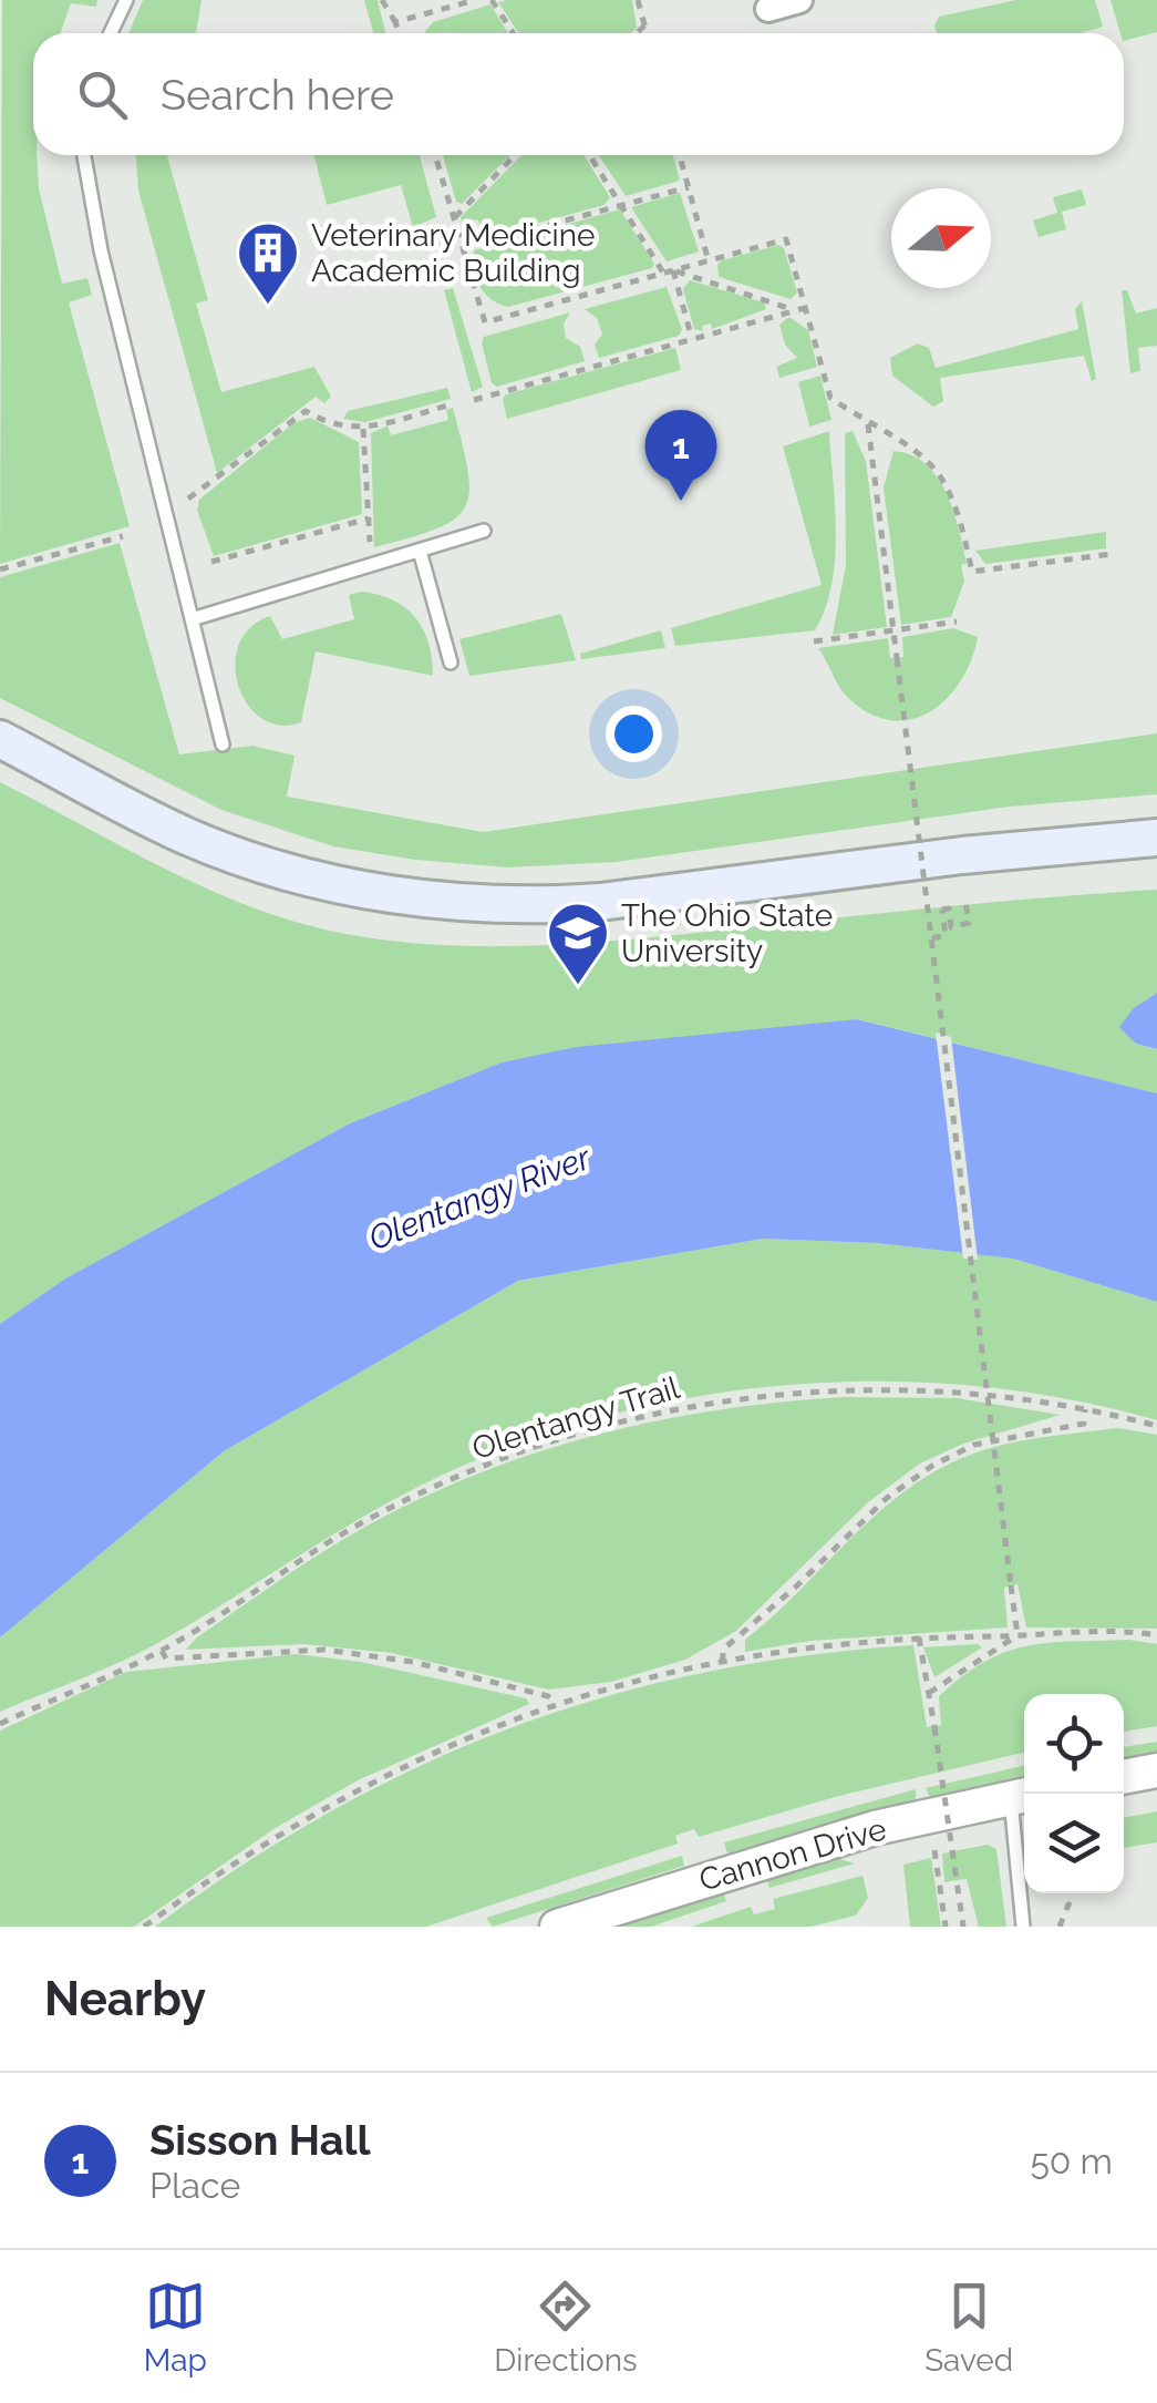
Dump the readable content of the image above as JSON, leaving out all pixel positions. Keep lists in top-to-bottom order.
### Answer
{
  "streets": {
    "street": ["Cannon Drive"],
    "path": ["Olentangy Trail"]
  },
  "water": ["Olentangy River"],
  "places": {
    "building": ["Veterinary Medicine Academic Building"],
    "school or university": ["The Ohio State University"]
  },
  "north": "right",
  "page": {
    "search": "Search here",
    "pins": "1",
    "heading": "Nearby",
    "list": [
      {
        "mark": "1",
        "name": "Sisson Hall",
        "note": "Place",
        "value": "50 m"
      }
    ],
    "nav": ["Map", "Directions", "Saved"]
  }
}
